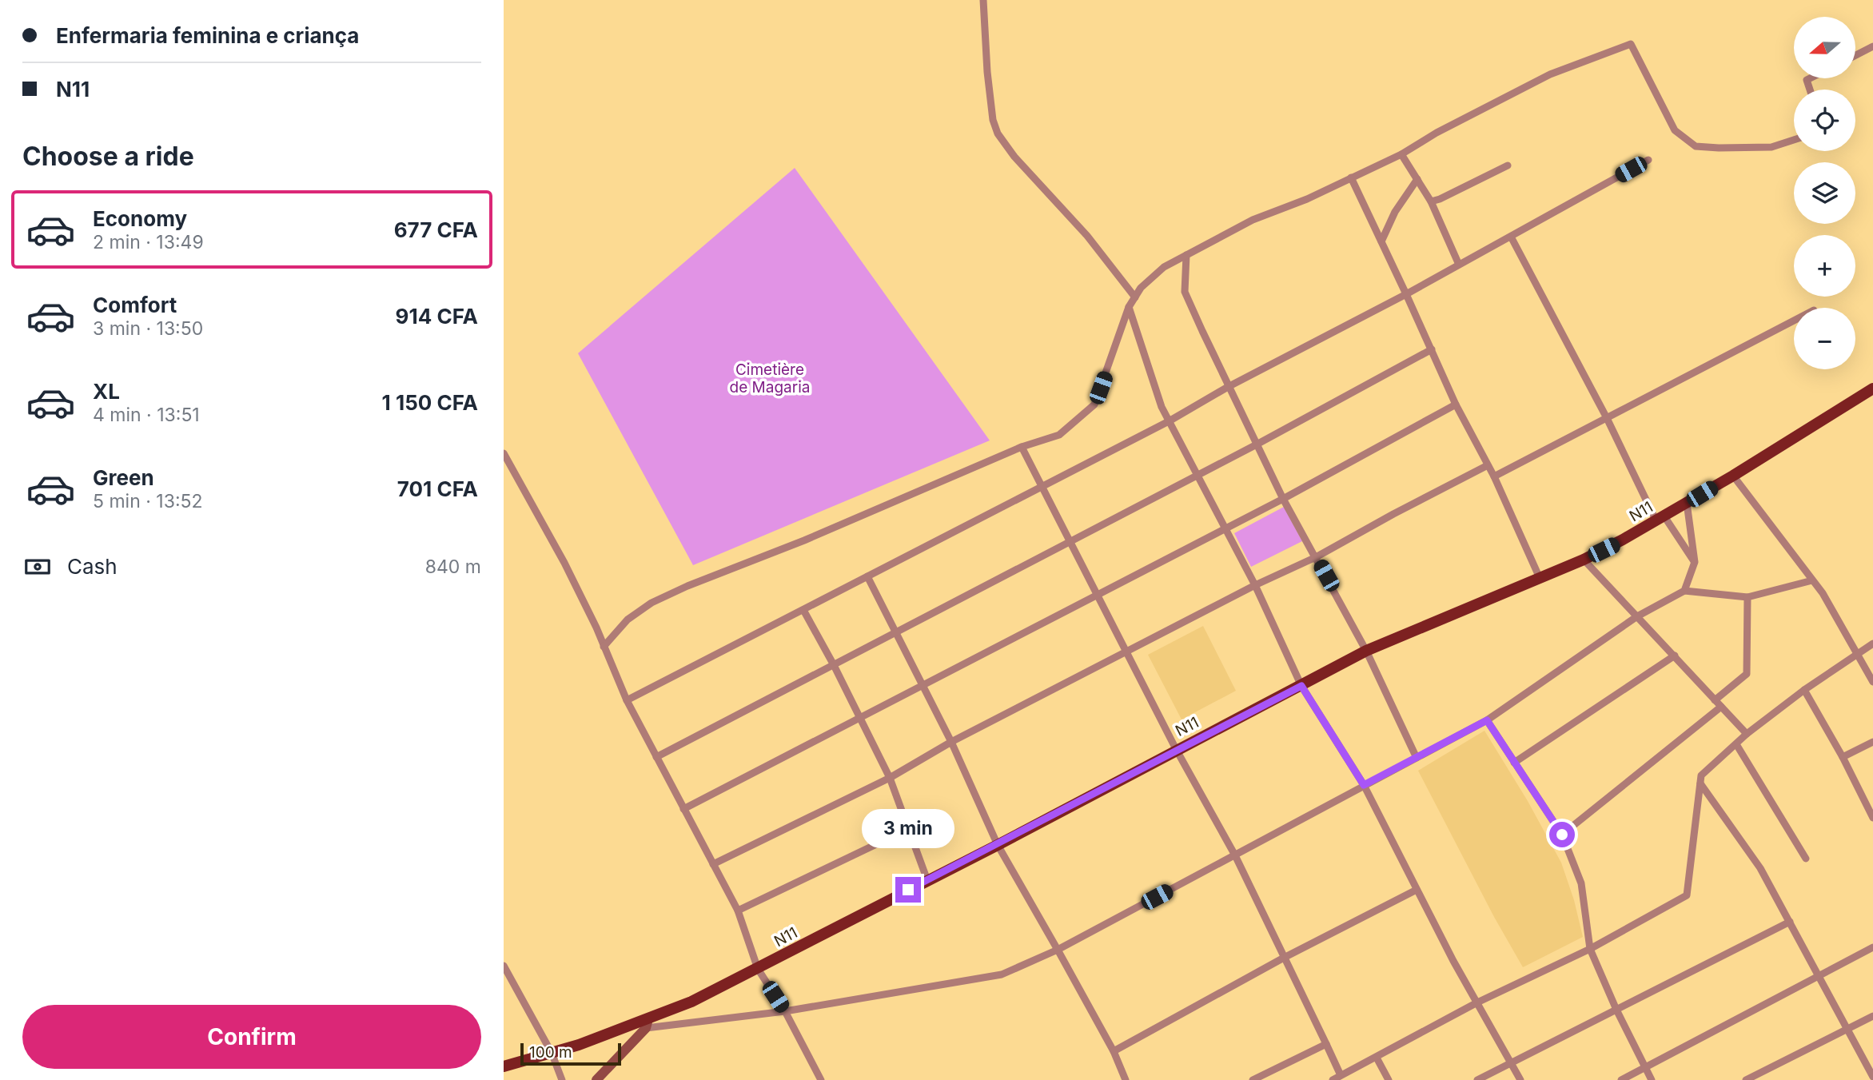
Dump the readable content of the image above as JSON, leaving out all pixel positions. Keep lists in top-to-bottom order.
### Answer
{
  "streets": {
    "main road": ["N11"]
  },
  "parks": ["Cimetière de Magaria"],
  "scale_bar": "100 m",
  "north": "left",
  "page": {
    "banner": ["Enfermaria feminina e criança", "N11"],
    "map_buttons": ["+", "−"],
    "heading": "Choose a ride",
    "list": [
      {
        "name": "Economy",
        "note": "2 min · 13:49",
        "value": "677 CFA"
      },
      {
        "name": "Comfort",
        "note": "3 min · 13:50",
        "value": "914 CFA"
      },
      {
        "name": "XL",
        "note": "4 min · 13:51",
        "value": "1 150 CFA"
      },
      {
        "name": "Green",
        "note": "5 min · 13:52",
        "value": "701 CFA"
      }
    ],
    "pay": ["Cash", "840 m"],
    "bubble": "3 min",
    "buttons": "Confirm",
    "scale": "100 m"
  }
}
